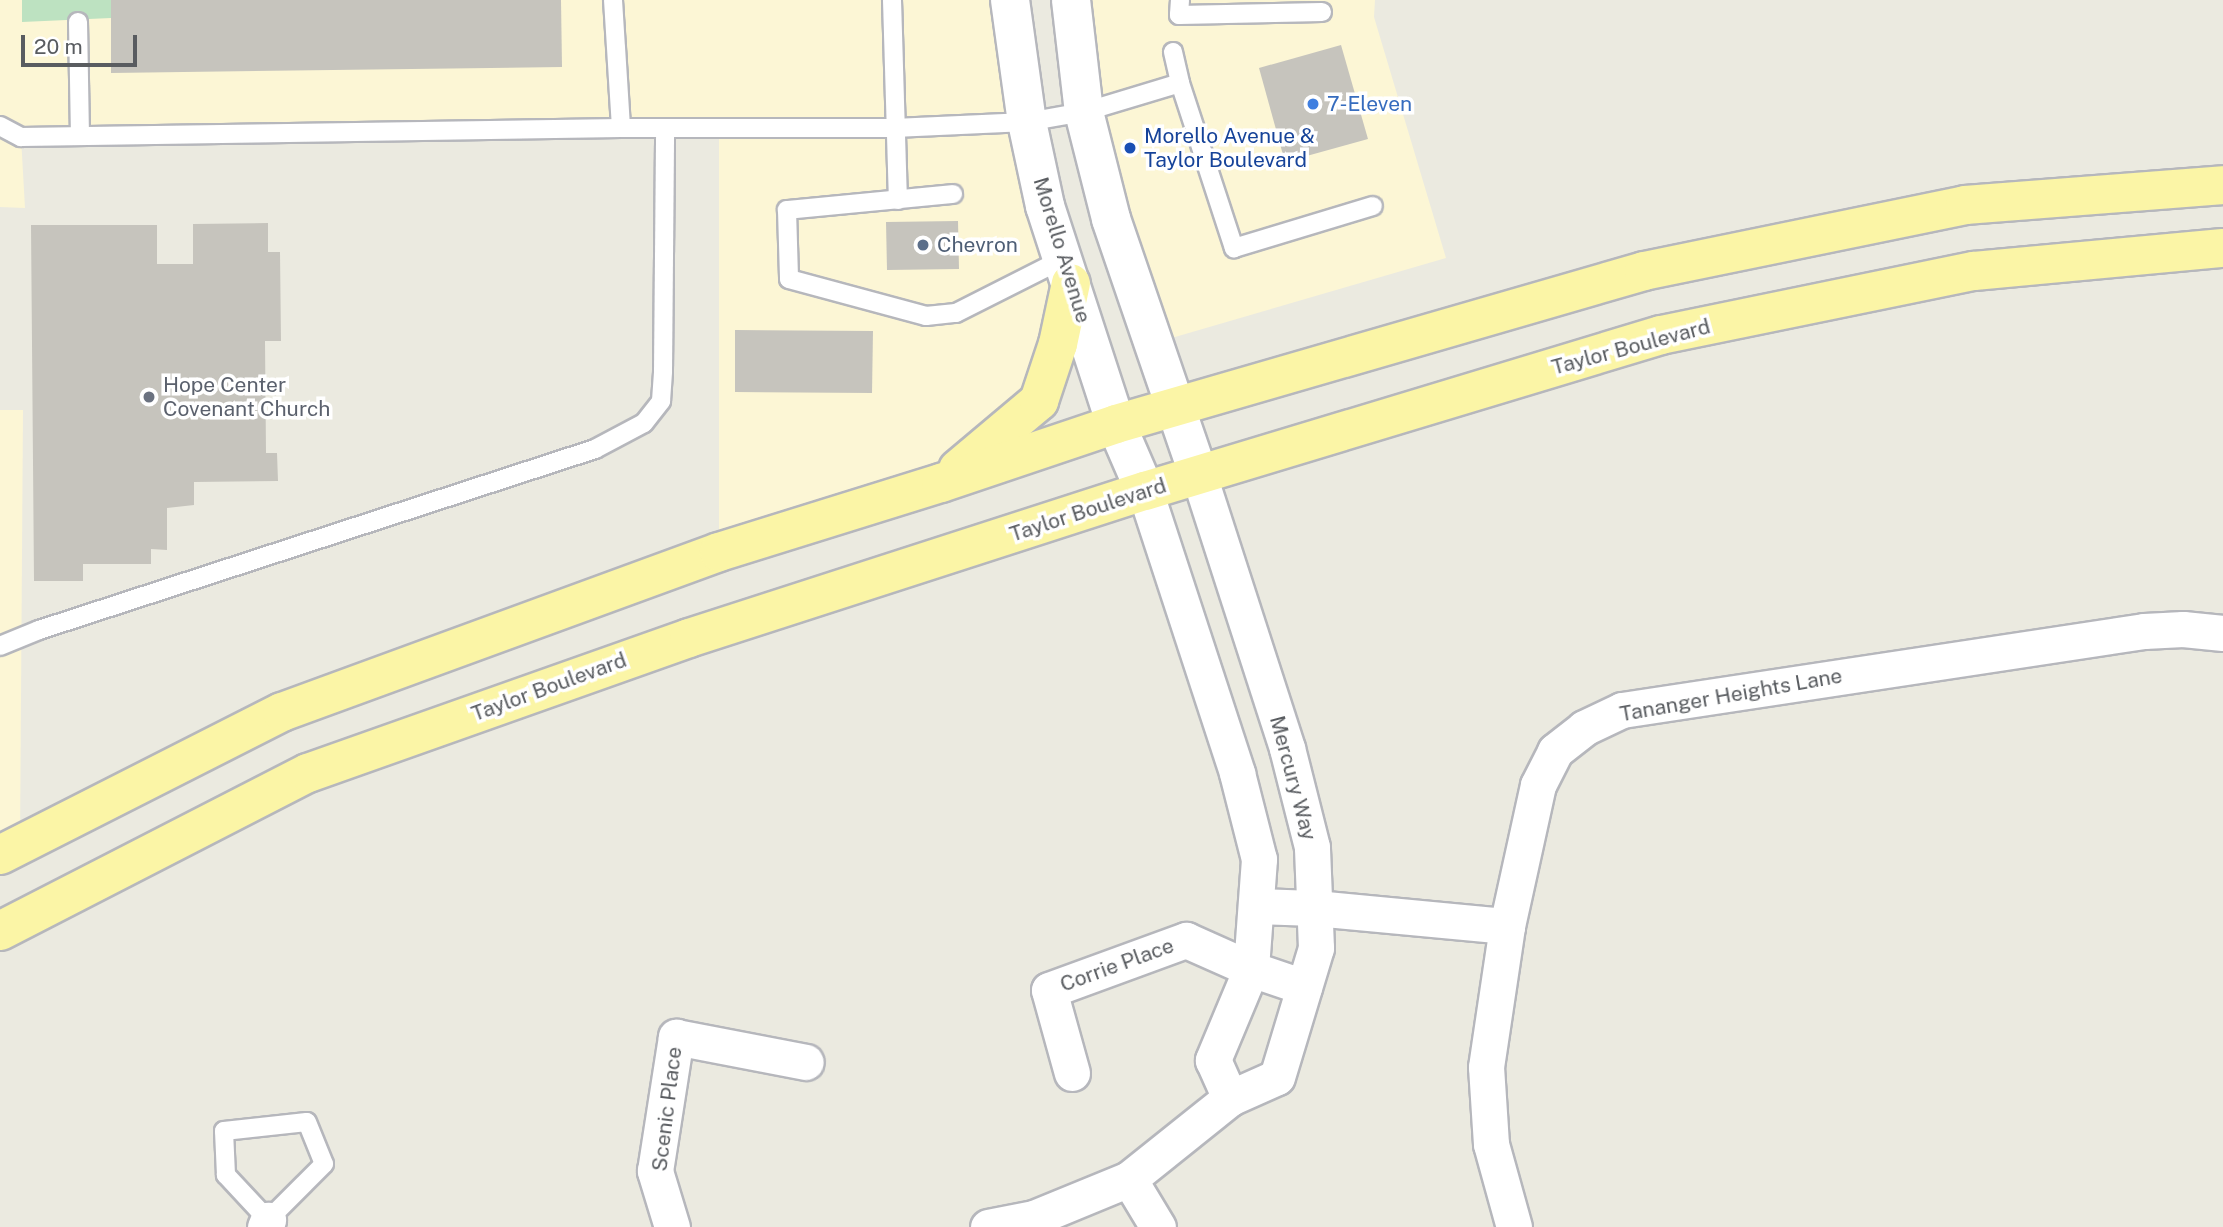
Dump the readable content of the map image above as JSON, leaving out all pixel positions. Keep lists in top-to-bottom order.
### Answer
{
  "streets": {
    "main road": ["Taylor Boulevard"],
    "street": [
      "Morello Avenue",
      "Tananger Heights Lane",
      "Mercury Way",
      "Corrie Place",
      "Scenic Place"
    ]
  },
  "crossings": [
    ["Morello Avenue", "Taylor Boulevard"],
    ["Taylor Boulevard", "Mercury Way"],
    ["Mercury Way", "Corrie Place"]
  ],
  "places": [
    "7-Eleven",
    "Morello Avenue & Taylor Boulevard",
    "Chevron",
    "Hope Center Covenant Church"
  ],
  "scale_bar": "20 m"
}
